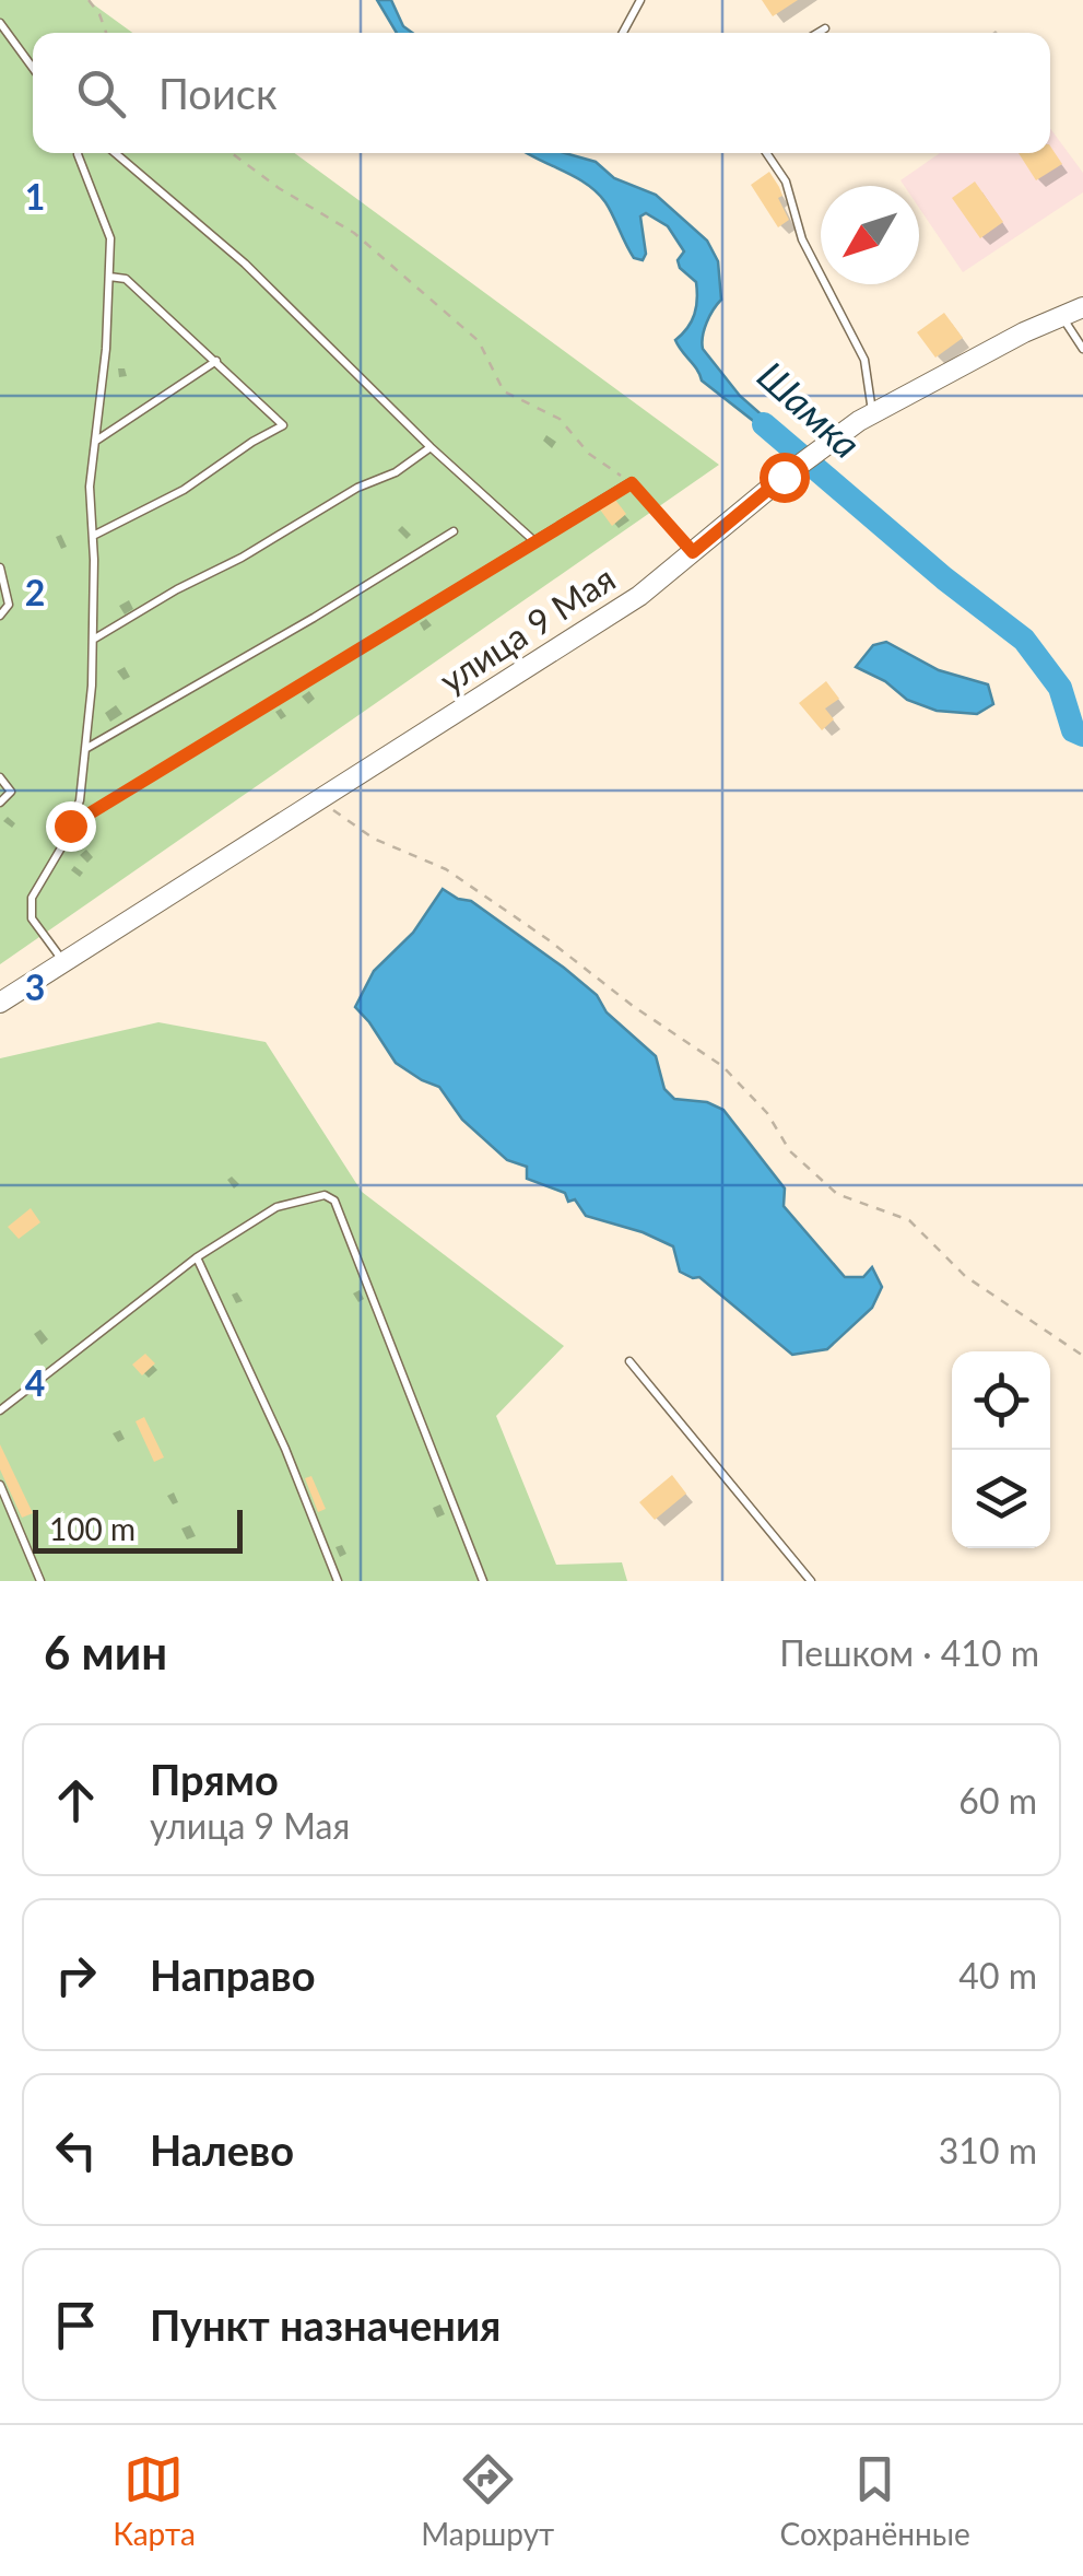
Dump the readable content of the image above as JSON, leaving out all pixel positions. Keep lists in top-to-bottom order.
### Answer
{
  "streets": {
    "main road": ["улица 9 Мая"]
  },
  "water": ["Шамка"],
  "scale_bar": "100 m",
  "north": "bottom left",
  "page": {
    "search": "Поиск",
    "scale": "100 m",
    "heading": ["6 мин", "Пешком · 410 m"],
    "list": [
      ["Прямо", "улица 9 Мая", "60 m"],
      ["Направо", "40 m"],
      ["Налево", "310 m"],
      "Пункт назначения"
    ],
    "nav": ["Карта", "Маршрут", "Сохранённые"]
  },
  "grid": {
    "rows": [
      "1",
      "2",
      "3",
      "4"
    ]
  }
}
